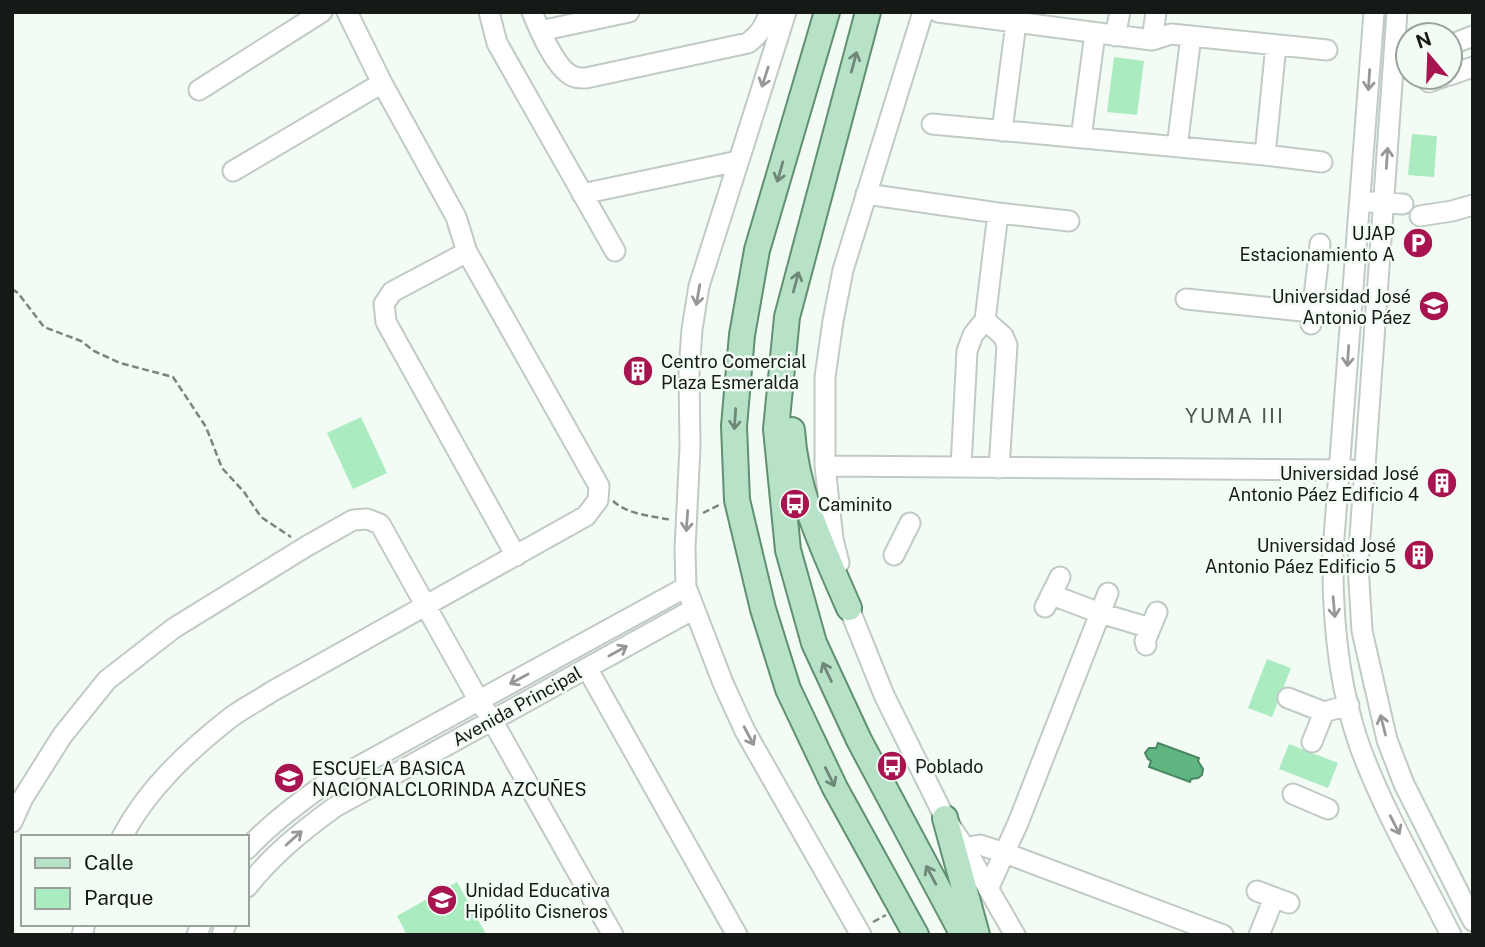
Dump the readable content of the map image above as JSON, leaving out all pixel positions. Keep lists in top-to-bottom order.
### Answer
{
  "streets": {
    "street": ["Avenida Principal"]
  },
  "districts": ["YUMA III"],
  "places": {
    "parking": ["UJAP Estacionamiento A"],
    "school or university": ["Universidad José Antonio Páez", "ESCUELA BASICA NACIONALCLORINDA AZCUÑES", "Unidad Educativa Hipólito Cisneros"],
    "building": ["Centro Comercial Plaza Esmeralda", "Universidad José Antonio Páez Edificio 4", "Universidad José Antonio Páez Edificio 5"],
    "bus stop": ["Caminito", "Poblado"]
  },
  "legend": ["Calle", "Parque"],
  "north": "top"
}
